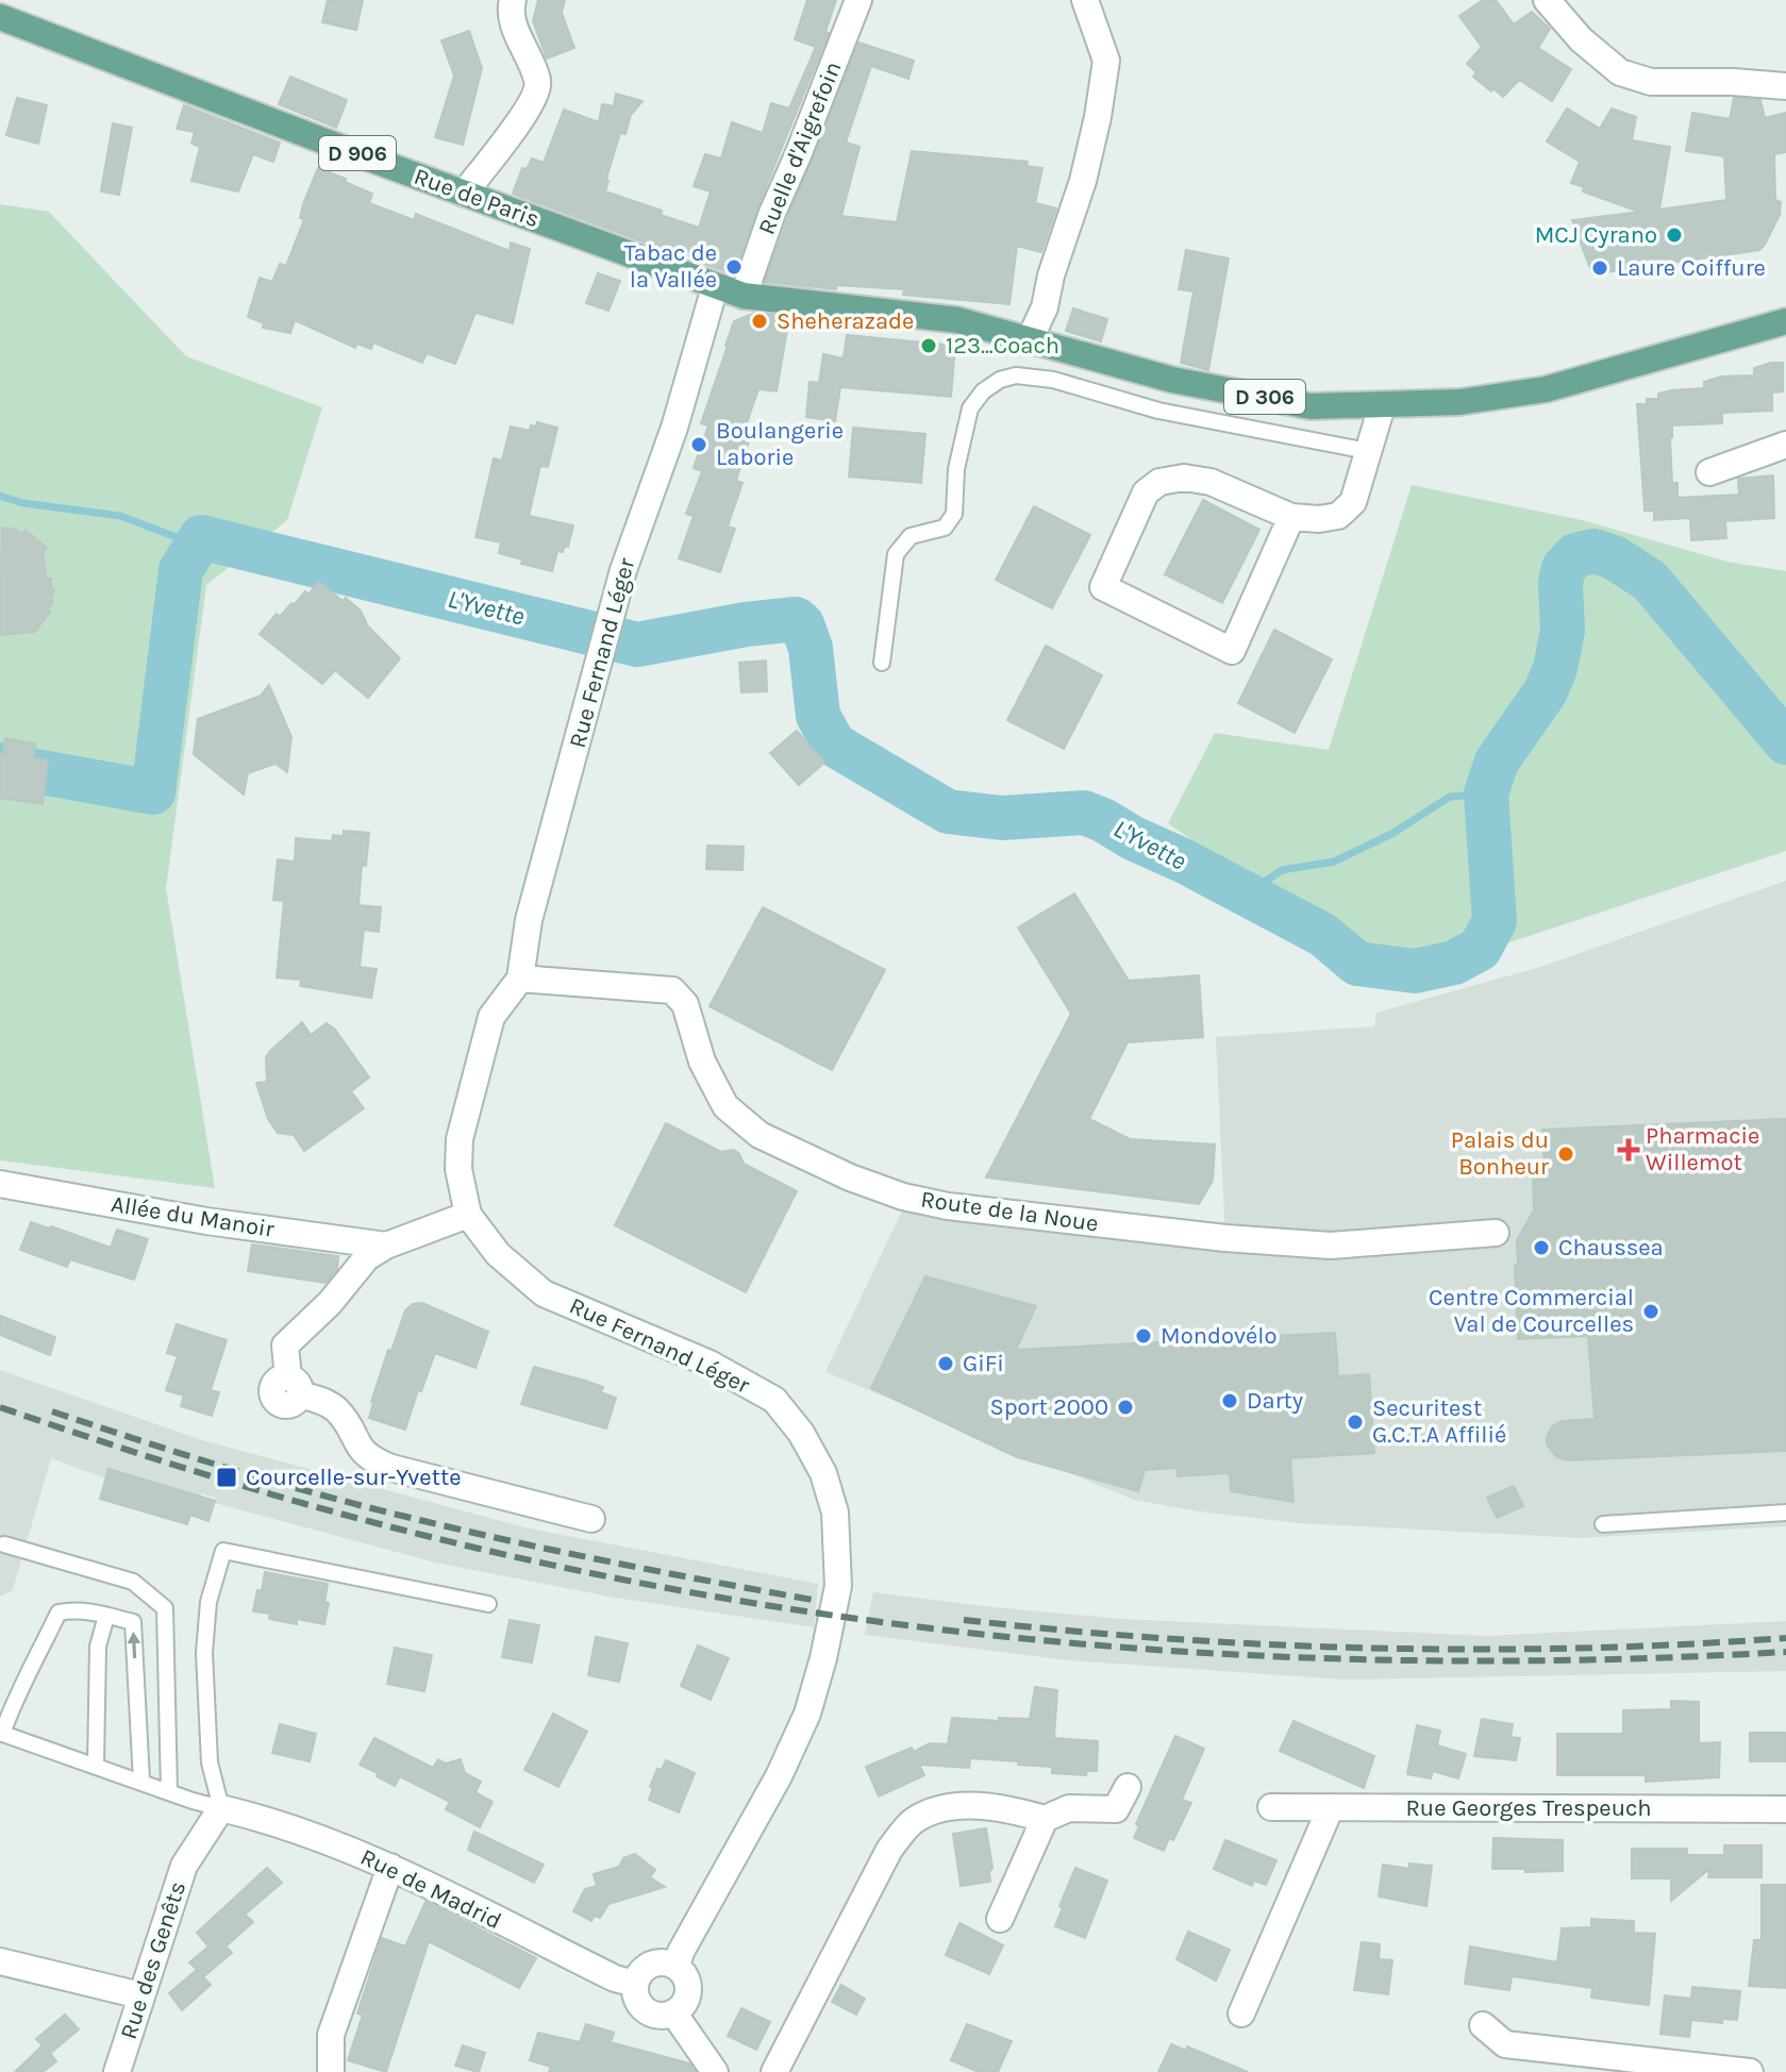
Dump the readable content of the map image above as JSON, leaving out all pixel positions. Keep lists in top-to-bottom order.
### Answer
{
  "streets": {
    "main road": ["D 906", "Rue de Paris", "D 306"],
    "street": [
      "Ruelle d'Aigrefoin",
      "Rue Fernand Léger",
      "Route de la Noue",
      "Allée du Manoir",
      "Rue Georges Trespeuch",
      "Rue de Madrid",
      "Rue des Genêts"
    ]
  },
  "crossings": [
    ["Ruelle d'Aigrefoin", "D 306"],
    ["Rue de Paris", "D 306"],
    ["Rue de Paris", "Rue Fernand Léger"],
    ["D 306", "Rue Fernand Léger"],
    ["Rue Fernand Léger", "Route de la Noue"],
    ["Rue Fernand Léger", "Rue de Madrid"],
    ["Rue de Madrid", "Rue des Genêts"]
  ],
  "water": ["L'Yvette"],
  "places": {
    "other": [
      "MCJ Cyrano",
      "Tabac de la Vallée",
      "Laure Coiffure",
      "Sheherazade",
      "123...Coach",
      "Boulangerie Laborie",
      "Palais du Bonheur",
      "Chaussea",
      "Centre Commercial Val de Courcelles",
      "Mondovélo",
      "GiFi",
      "Darty",
      "Sport 2000",
      "Securitest G.C.T.A Affilié"
    ],
    "health": ["Pharmacie Willemot"],
    "transit": ["Courcelle-sur-Yvette"]
  }
}
